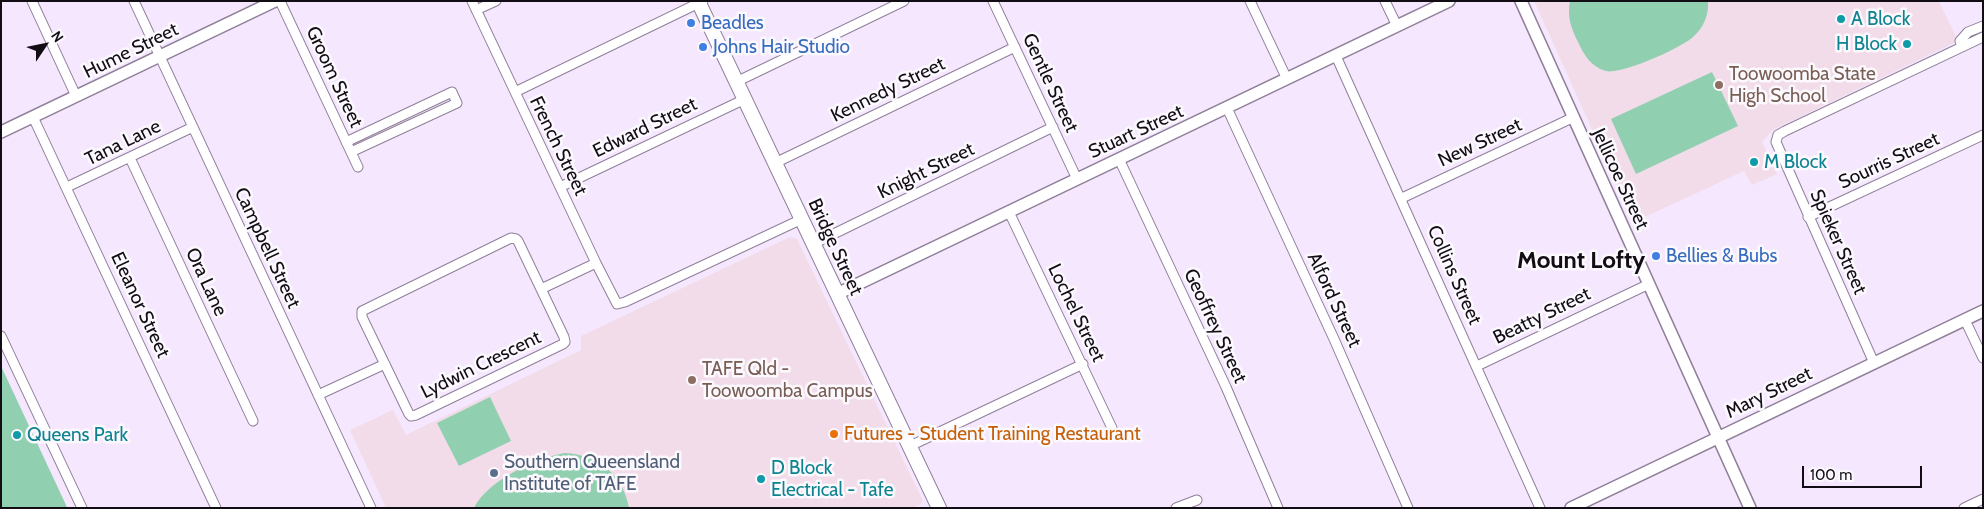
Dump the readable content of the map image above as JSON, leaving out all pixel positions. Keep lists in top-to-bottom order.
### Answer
{
  "streets": {
    "main road": ["Bridge Street"],
    "street": [
      "Hume Street",
      "Groom Street",
      "Gentle Street",
      "Kennedy Street",
      "Edward Street",
      "Stuart Street",
      "Tana Lane",
      "New Street",
      "French Street",
      "Sourris Street",
      "Knight Street",
      "Jellicoe Street",
      "Spieker Street",
      "Campbell Street",
      "Collins Street",
      "Ora Lane",
      "Alford Street",
      "Eleanor Street",
      "Lochel Street",
      "Beatty Street",
      "Geoffrey Street",
      "Lydwin Crescent",
      "Mary Street"
    ]
  },
  "crossings": [
    ["Hume Street", "Campbell Street"],
    ["Hume Street", "Eleanor Street"],
    ["Gentle Street", "Kennedy Street"],
    ["Gentle Street", "Stuart Street"],
    ["Gentle Street", "Knight Street"],
    ["Kennedy Street", "Bridge Street"],
    ["Edward Street", "French Street"],
    ["Edward Street", "Bridge Street"],
    ["Stuart Street", "Bridge Street"],
    ["Stuart Street", "Collins Street"],
    ["Stuart Street", "Alford Street"],
    ["Stuart Street", "Lochel Street"],
    ["Stuart Street", "Geoffrey Street"],
    ["Tana Lane", "Campbell Street"],
    ["Tana Lane", "Ora Lane"],
    ["Tana Lane", "Eleanor Street"],
    ["New Street", "Jellicoe Street"],
    ["New Street", "Collins Street"],
    ["French Street", "Bridge Street"],
    ["Sourris Street", "Spieker Street"],
    ["Knight Street", "Bridge Street"],
    ["Jellicoe Street", "Beatty Street"],
    ["Jellicoe Street", "Mary Street"],
    ["Spieker Street", "Mary Street"],
    ["Collins Street", "Beatty Street"]
  ],
  "districts": ["Mount Lofty"],
  "places": [
    "A Block",
    "Beadles",
    "H Block",
    "Johns Hair Studio",
    "Toowoomba State High School",
    "M Block",
    "Bellies & Bubs",
    "TAFE Qld - Toowoomba Campus",
    "Futures - Student Training Restaurant",
    "Queens Park",
    "Southern Queensland Institute of TAFE",
    "D Block Electrical - Tafe"
  ],
  "scale_bar": "100 m",
  "north": "top right"
}
